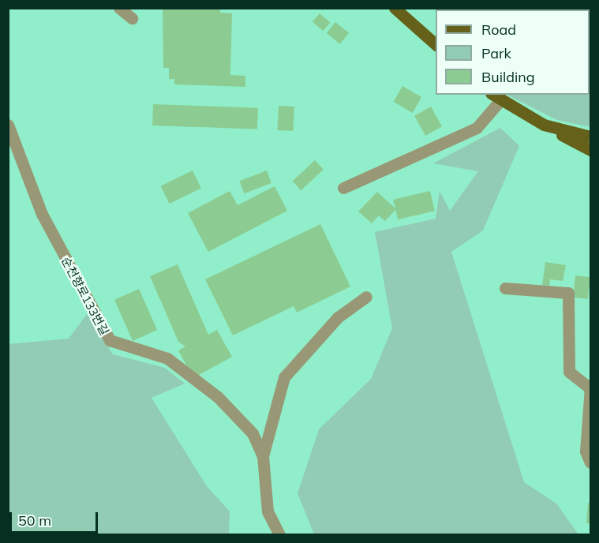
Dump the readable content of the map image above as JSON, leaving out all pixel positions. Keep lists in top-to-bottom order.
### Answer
{
  "streets": {
    "street": ["순천향로133번길"]
  },
  "legend": ["Road", "Park", "Building"],
  "scale_bar": "50 m"
}
